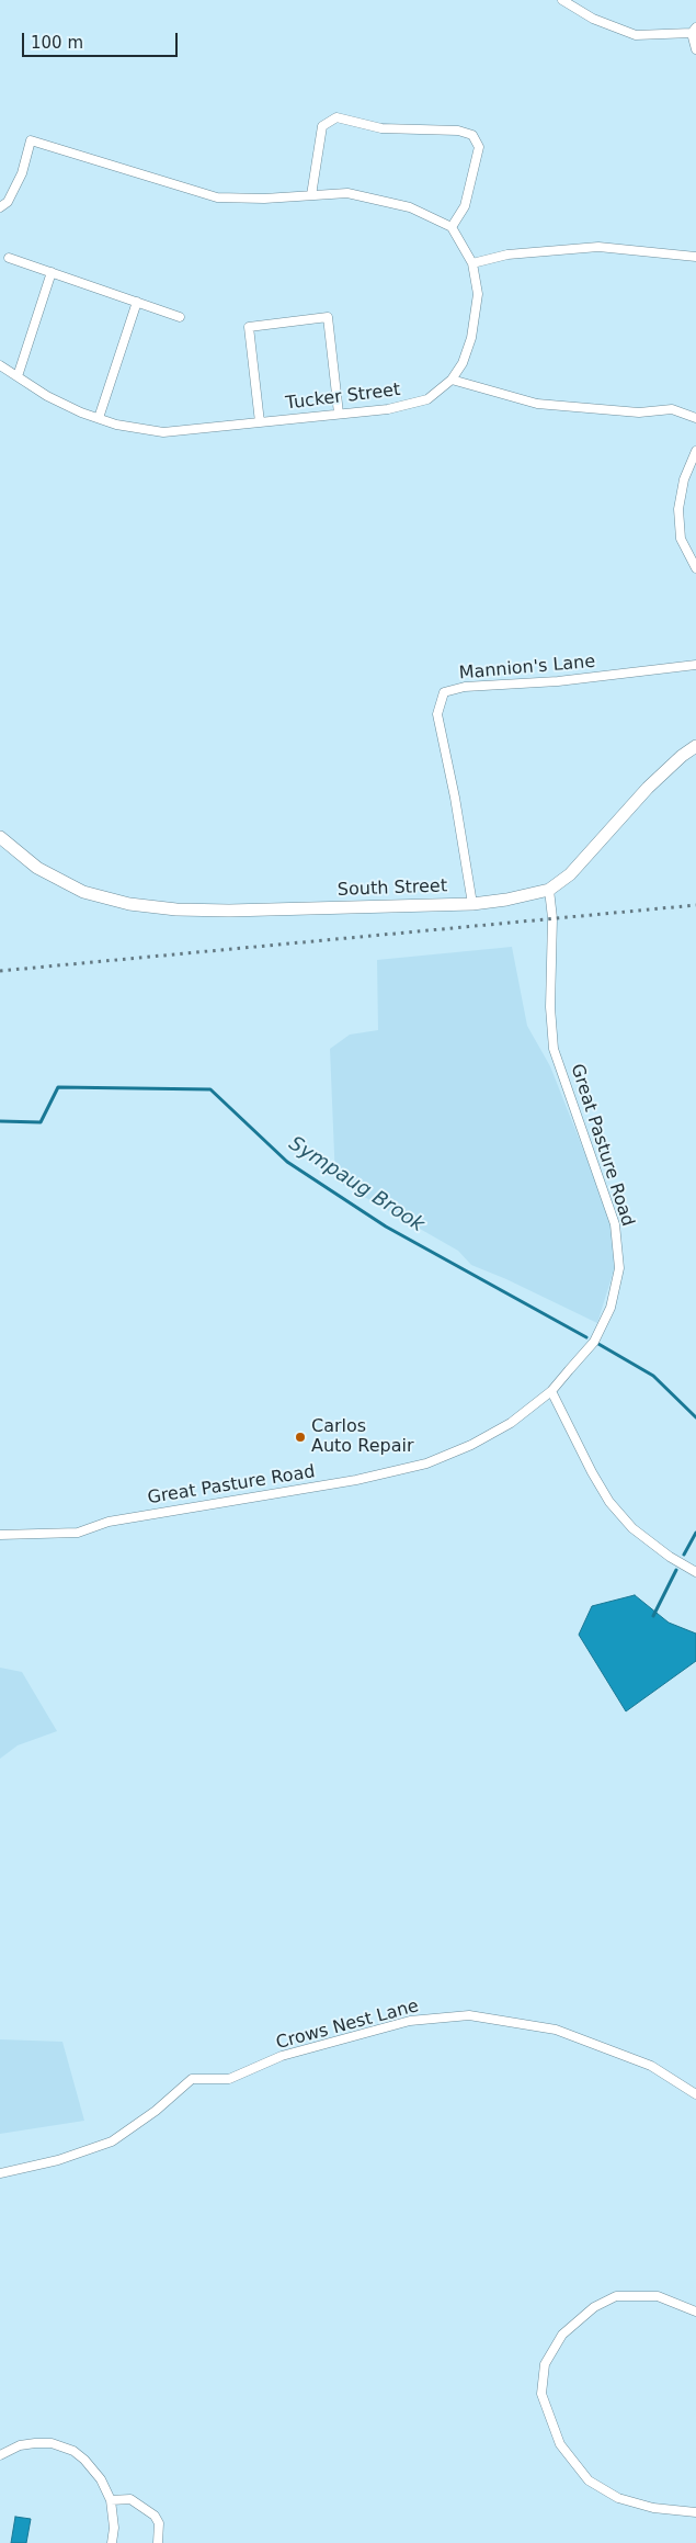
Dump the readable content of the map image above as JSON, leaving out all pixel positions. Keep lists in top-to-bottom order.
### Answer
{
  "streets": {
    "main road": ["South Street"],
    "street": [
      "Tucker Street",
      "Mannion's Lane",
      "Great Pasture Road",
      "Crows Nest Lane"
    ]
  },
  "crossings": [
    ["Mannion's Lane", "South Street"],
    ["South Street", "Great Pasture Road"]
  ],
  "water": ["Sympaug Brook"],
  "places": ["Carlos Auto Repair"],
  "scale_bar": "100 m"
}
